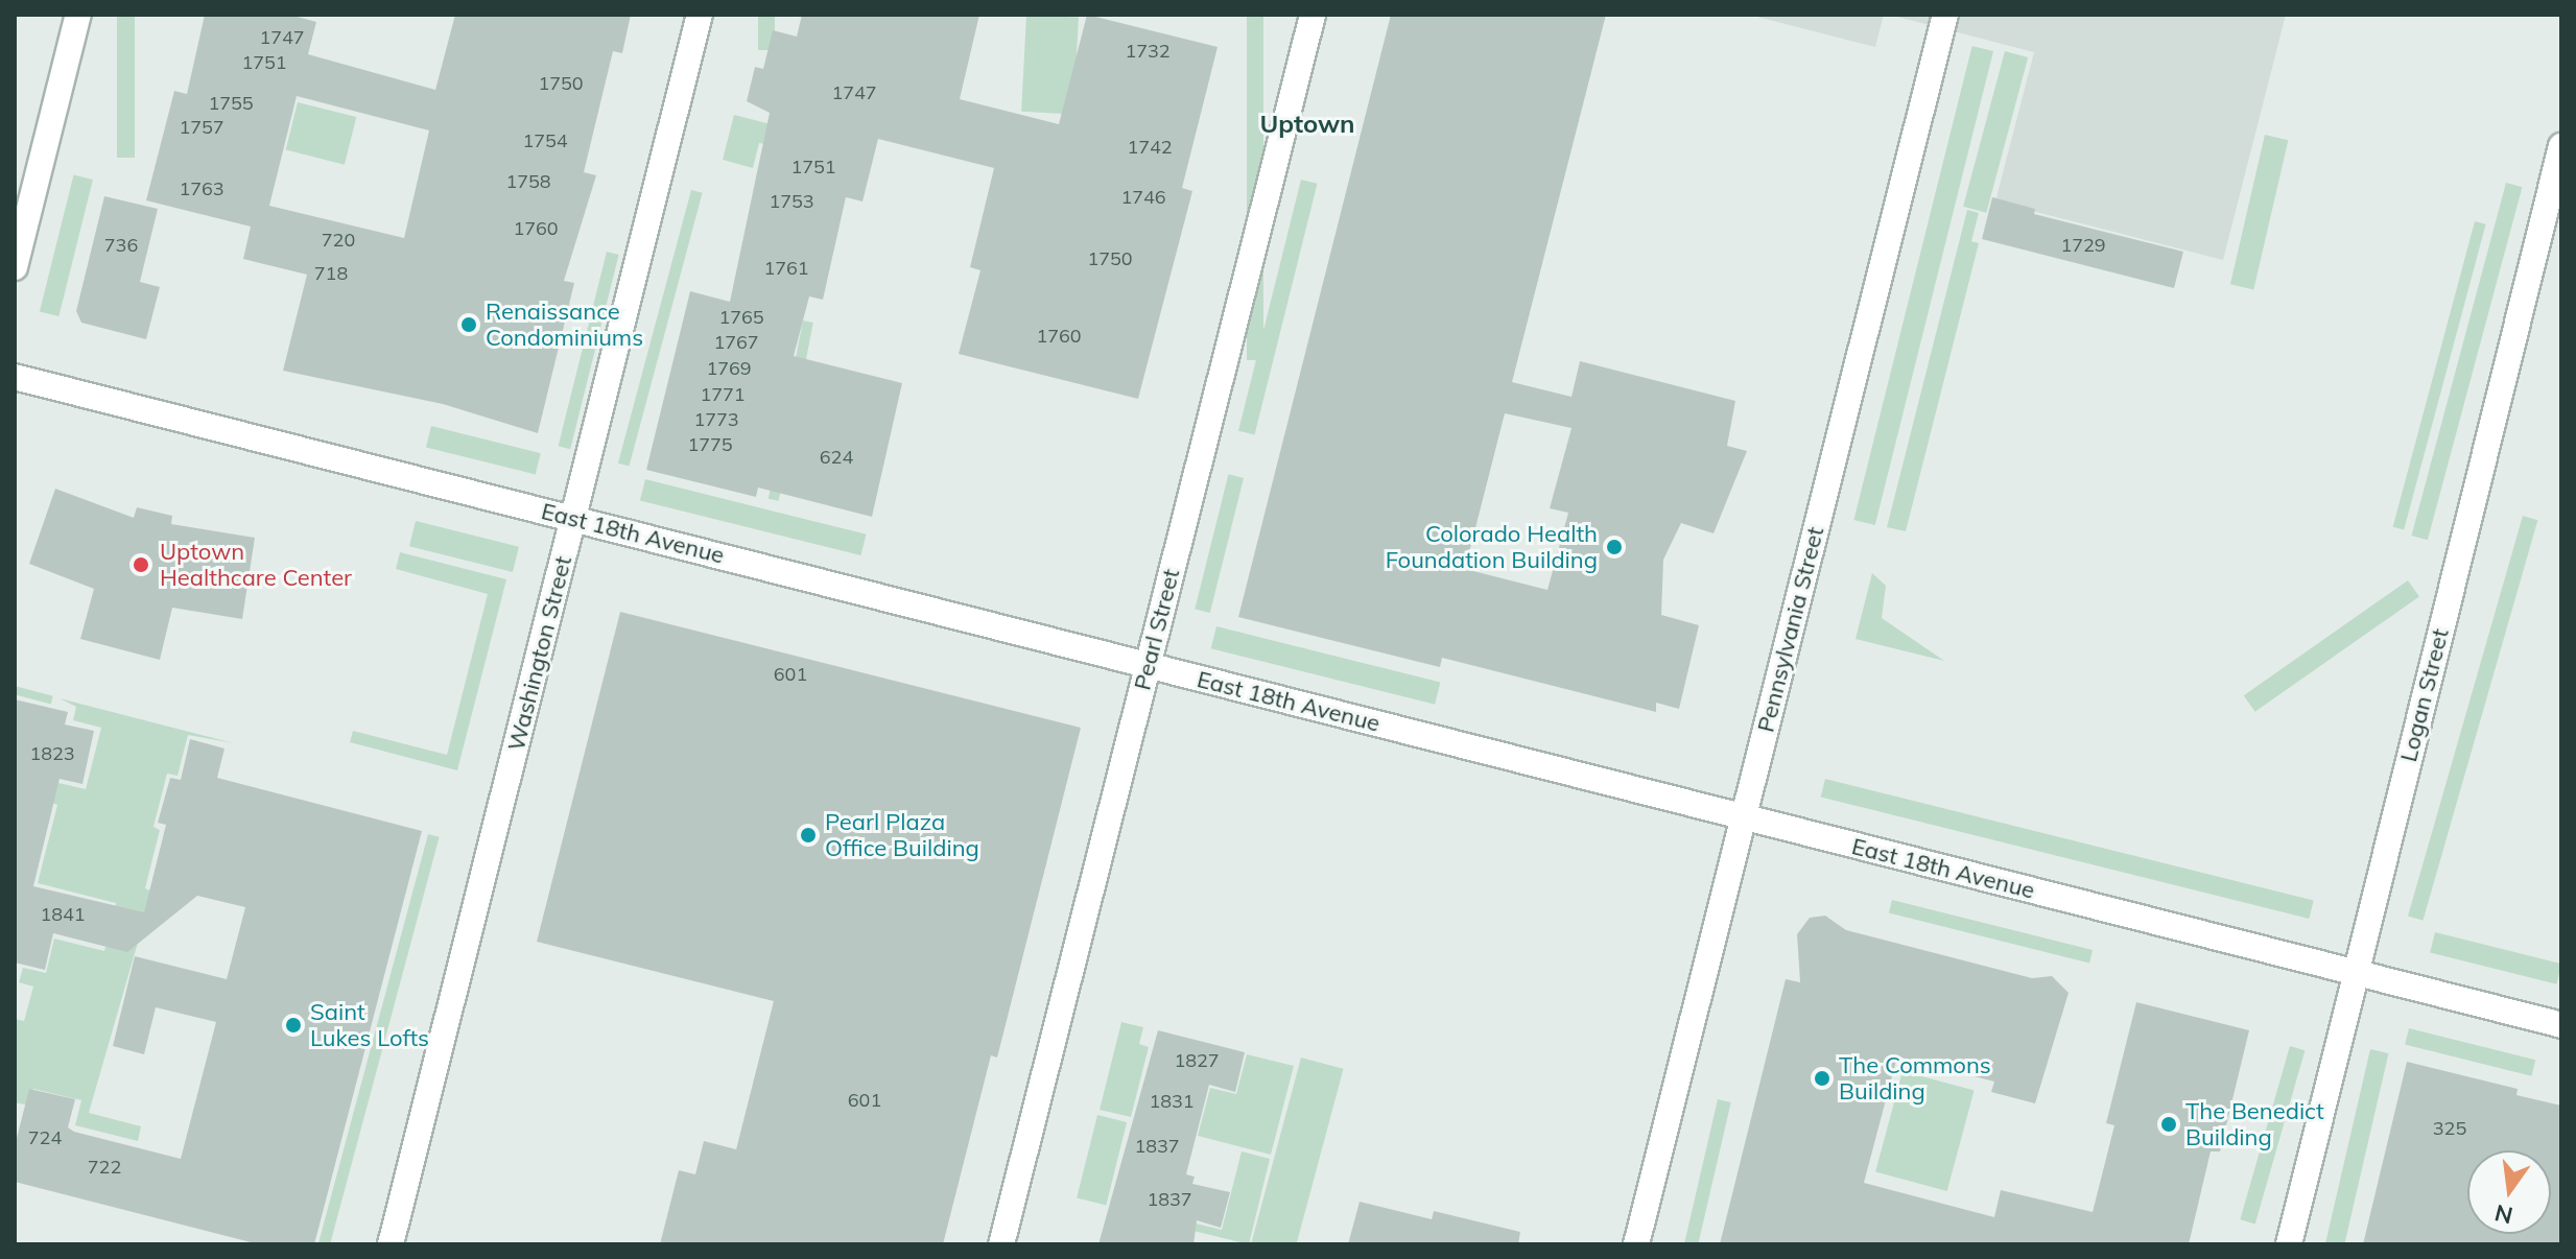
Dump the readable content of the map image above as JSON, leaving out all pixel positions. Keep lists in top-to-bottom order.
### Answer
{
  "streets": {
    "street": [
      "East 18th Avenue",
      "Pearl Street",
      "Pennsylvania Street",
      "Washington Street",
      "Logan Street"
    ]
  },
  "crossings": [
    ["East 18th Avenue", "Pearl Street"],
    ["East 18th Avenue", "Pennsylvania Street"],
    ["East 18th Avenue", "Washington Street"],
    ["East 18th Avenue", "Logan Street"]
  ],
  "districts": ["Uptown"],
  "places": [
    "Renaissance Condominiums",
    "Colorado Health Foundation Building",
    "Uptown Healthcare Center",
    "Pearl Plaza Office Building",
    "Saint Lukes Lofts",
    "The Commons Building",
    "The Benedict Building"
  ],
  "house_numbers": [
    "1747",
    "1732",
    "1751",
    "1750",
    "1747",
    "1755",
    "1757",
    "1754",
    "1742",
    "1751",
    "1758",
    "1763",
    "1746",
    "1753",
    "1760",
    "720",
    "736",
    "1729",
    "1750",
    "1761",
    "718",
    "1765",
    "1760",
    "1767",
    "1769",
    "1771",
    "1773",
    "1775",
    "624",
    "601",
    "1823",
    "1841",
    "1827",
    "601",
    "1831",
    "325",
    "724",
    "1837",
    "722",
    "1837"
  ],
  "north": "bottom"
}
